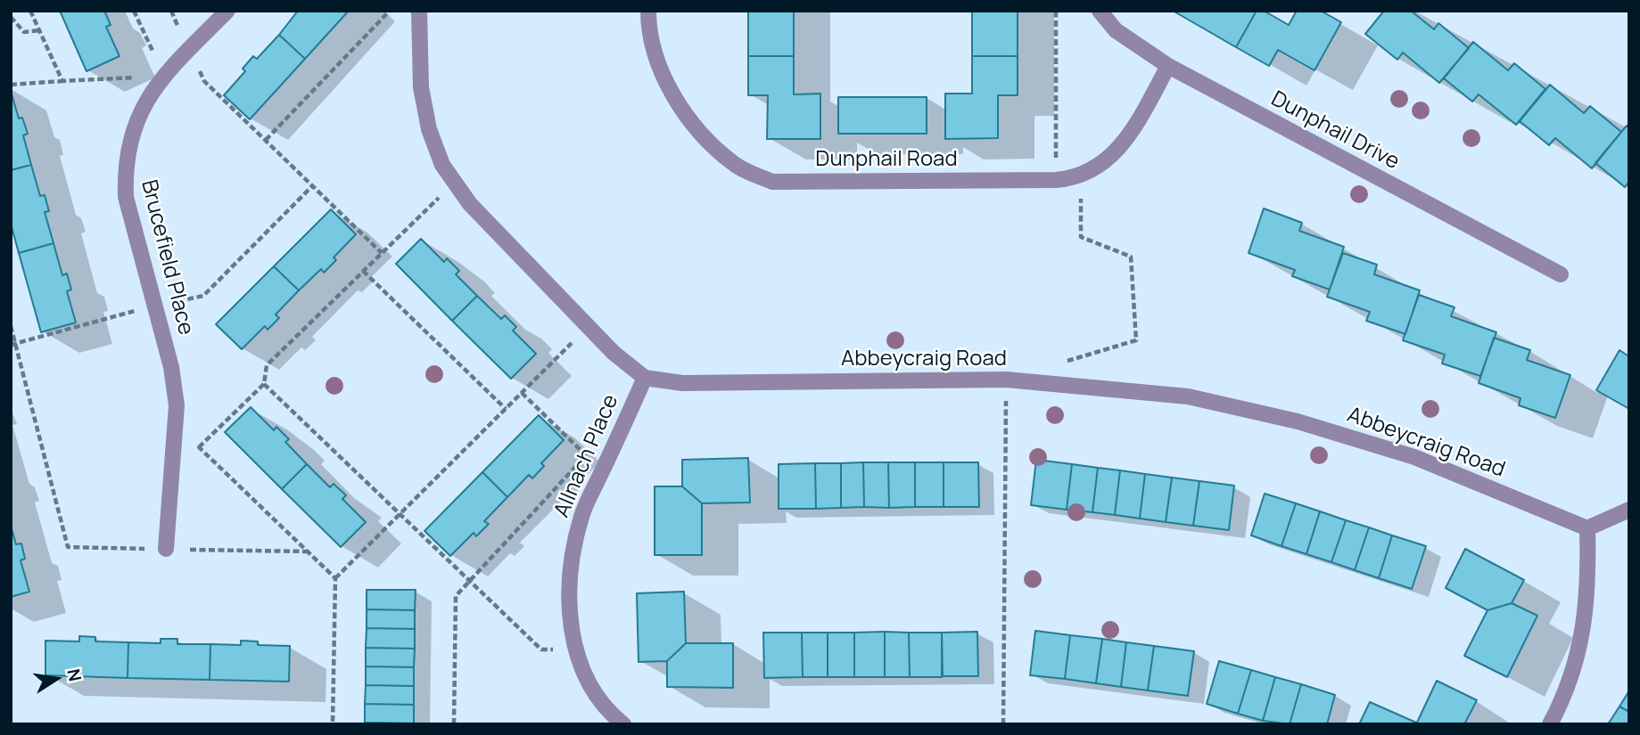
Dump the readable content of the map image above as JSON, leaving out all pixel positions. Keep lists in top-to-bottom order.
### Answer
{
  "streets": {
    "street": [
      "Dunphail Drive",
      "Dunphail Road",
      "Brucefield Place",
      "Abbeycraig Road",
      "Allnach Place"
    ]
  },
  "crossings": [
    ["Dunphail Drive", "Dunphail Road"],
    ["Abbeycraig Road", "Allnach Place"]
  ],
  "north": "right"
}
